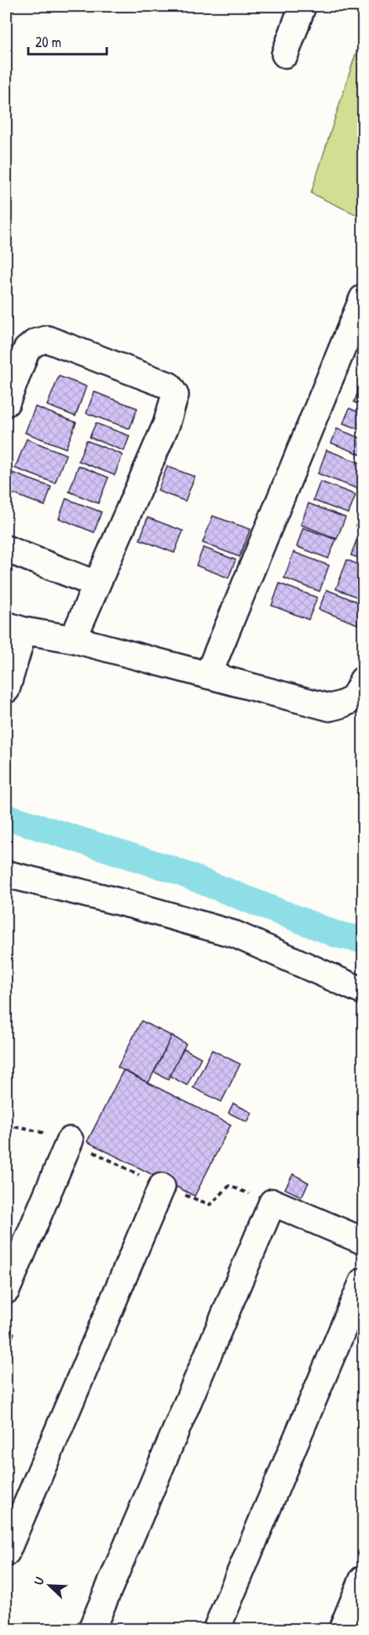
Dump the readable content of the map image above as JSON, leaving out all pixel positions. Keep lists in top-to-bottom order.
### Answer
{
  "scale_bar": "20 m",
  "north": "top left"
}
